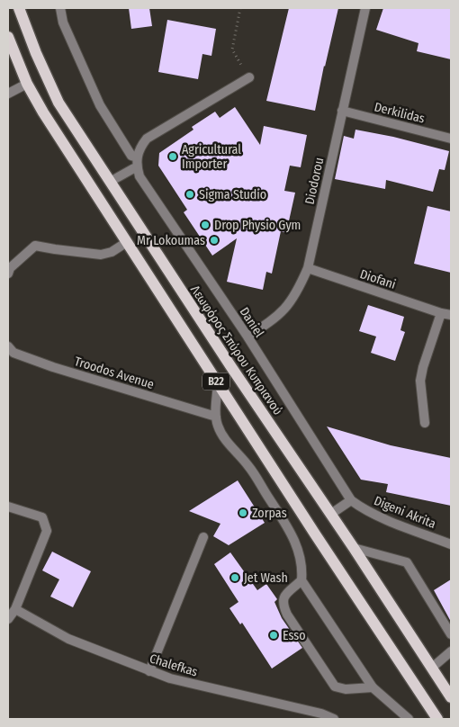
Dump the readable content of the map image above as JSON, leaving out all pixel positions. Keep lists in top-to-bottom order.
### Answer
{
  "streets": {
    "main road": ["Λεωφόρος Σπύρου Κυπριανού", "B22"],
    "street": [
      "Derkilidas",
      "Diodorou",
      "Diofani",
      "Daniel",
      "Troodos Avenue",
      "Digeni Akrita",
      "Chalefkas"
    ]
  },
  "crossings": [
    ["Derkilidas", "Diodorou"],
    ["Diodorou", "Diofani"],
    ["Diodorou", "Daniel"],
    ["Daniel", "Digeni Akrita"]
  ],
  "places": [
    "Agricultural Importer",
    "Sigma Studio",
    "Drop Physio Gym",
    "Mr Lokoumas",
    "Zorpas",
    "Jet Wash",
    "Esso"
  ]
}
